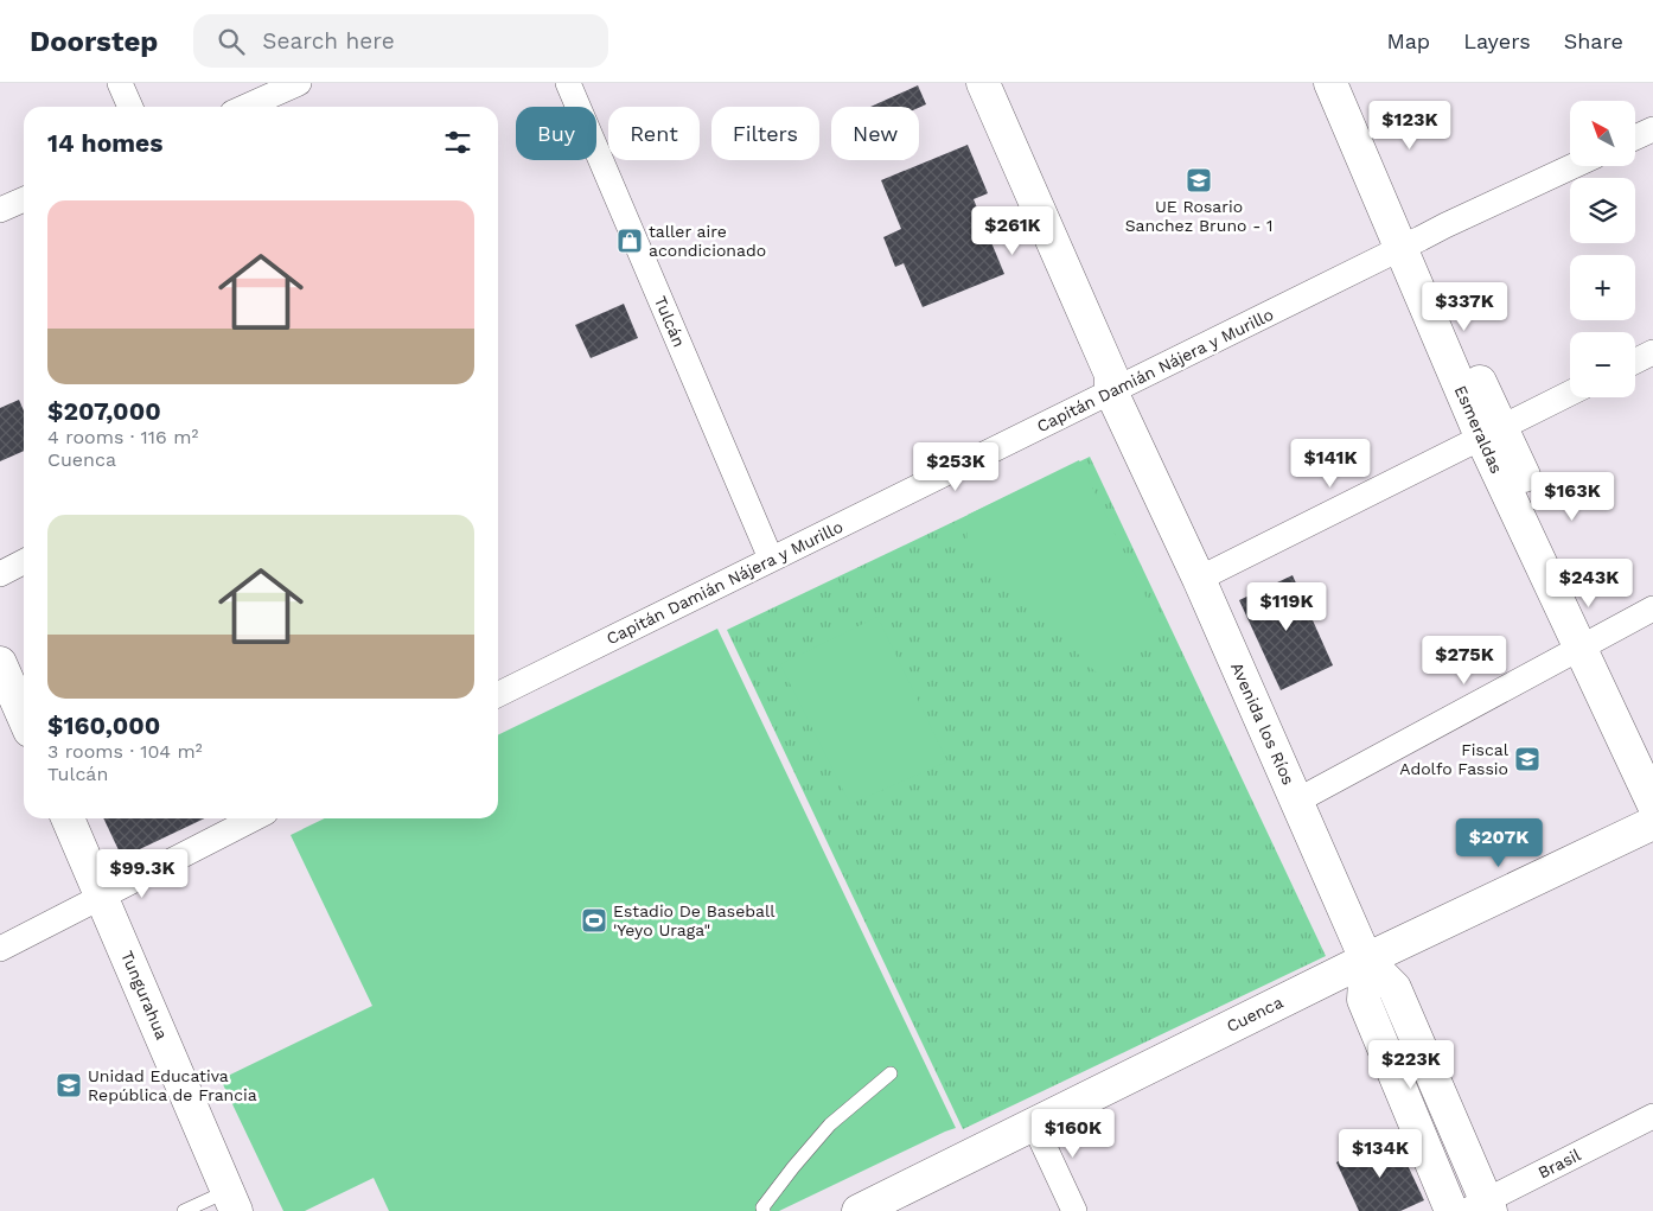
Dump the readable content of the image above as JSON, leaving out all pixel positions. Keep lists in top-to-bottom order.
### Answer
{
  "streets": {
    "main road": [
      "Esmeraldas",
      "Avenida los Ríos",
      "Tungurahua",
      "Cuenca"
    ],
    "street": ["Tulcán", "Capitán Damián Nájera y Murillo", "Brasil"]
  },
  "crossings": [
    ["Tulcán", "Capitán Damián Nájera y Murillo"],
    ["Capitán Damián Nájera y Murillo", "Esmeraldas"],
    ["Capitán Damián Nájera y Murillo", "Avenida los Ríos"],
    ["Avenida los Ríos", "Cuenca"],
    ["Avenida los Ríos", "Brasil"]
  ],
  "places": {
    "school or university": ["UE Rosario Sanchez Bruno - 1", "Fiscal Adolfo Fassio", "Unidad Educativa República de Francia"],
    "shop": ["taller aire acondicionado"],
    "sports": ["Estadio De Baseball 'Yeyo Uraga\""]
  },
  "north": "top left",
  "page": {
    "header": "Doorstep",
    "search": "Search here",
    "nav": ["Map", "Layers", "Share"],
    "map_buttons": ["+", "−"],
    "price": [
      "$123K",
      "$261K",
      "$337K",
      "$141K",
      "$253K",
      "$163K",
      "$243K",
      "$119K",
      "$275K",
      "$207K",
      "$99.3K",
      "$223K",
      "$160K",
      "$134K"
    ],
    "chip": [
      "Buy",
      "Rent",
      "Filters",
      "New"
    ],
    "heading": "14 homes",
    "list": [
      {
        "name": "$207,000",
        "note": "4 rooms · 116 m² · Cuenca"
      },
      {
        "name": "$160,000",
        "note": "3 rooms · 104 m² · Tulcán"
      }
    ]
  }
}
